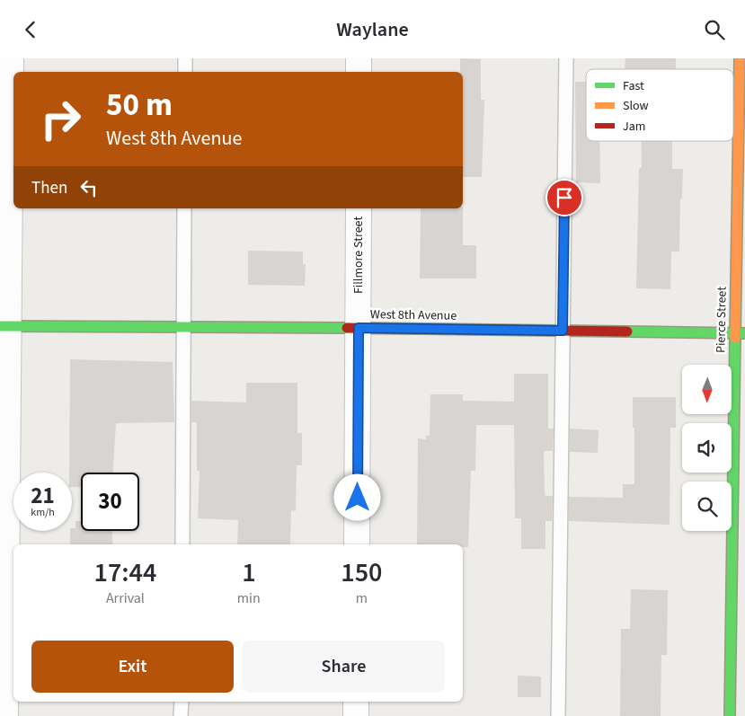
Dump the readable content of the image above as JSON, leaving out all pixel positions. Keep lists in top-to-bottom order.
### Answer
{
  "streets": {
    "street": ["Fillmore Street", "West 8th Avenue", "Pierce Street"]
  },
  "crossings": [
    ["Fillmore Street", "West 8th Avenue"],
    ["West 8th Avenue", "Pierce Street"]
  ],
  "legend": ["Fast", "Slow", "Jam"],
  "north": "bottom",
  "page": {
    "header": "Waylane",
    "turn": ["50 m", "West 8th Avenue"],
    "then": "Then",
    "speed": "21 km/h",
    "limit": "30",
    "eta": [
      "17:44",
      "Arrival",
      "1",
      "min",
      "150",
      "m"
    ],
    "buttons": ["Exit", "Share"]
  }
}
